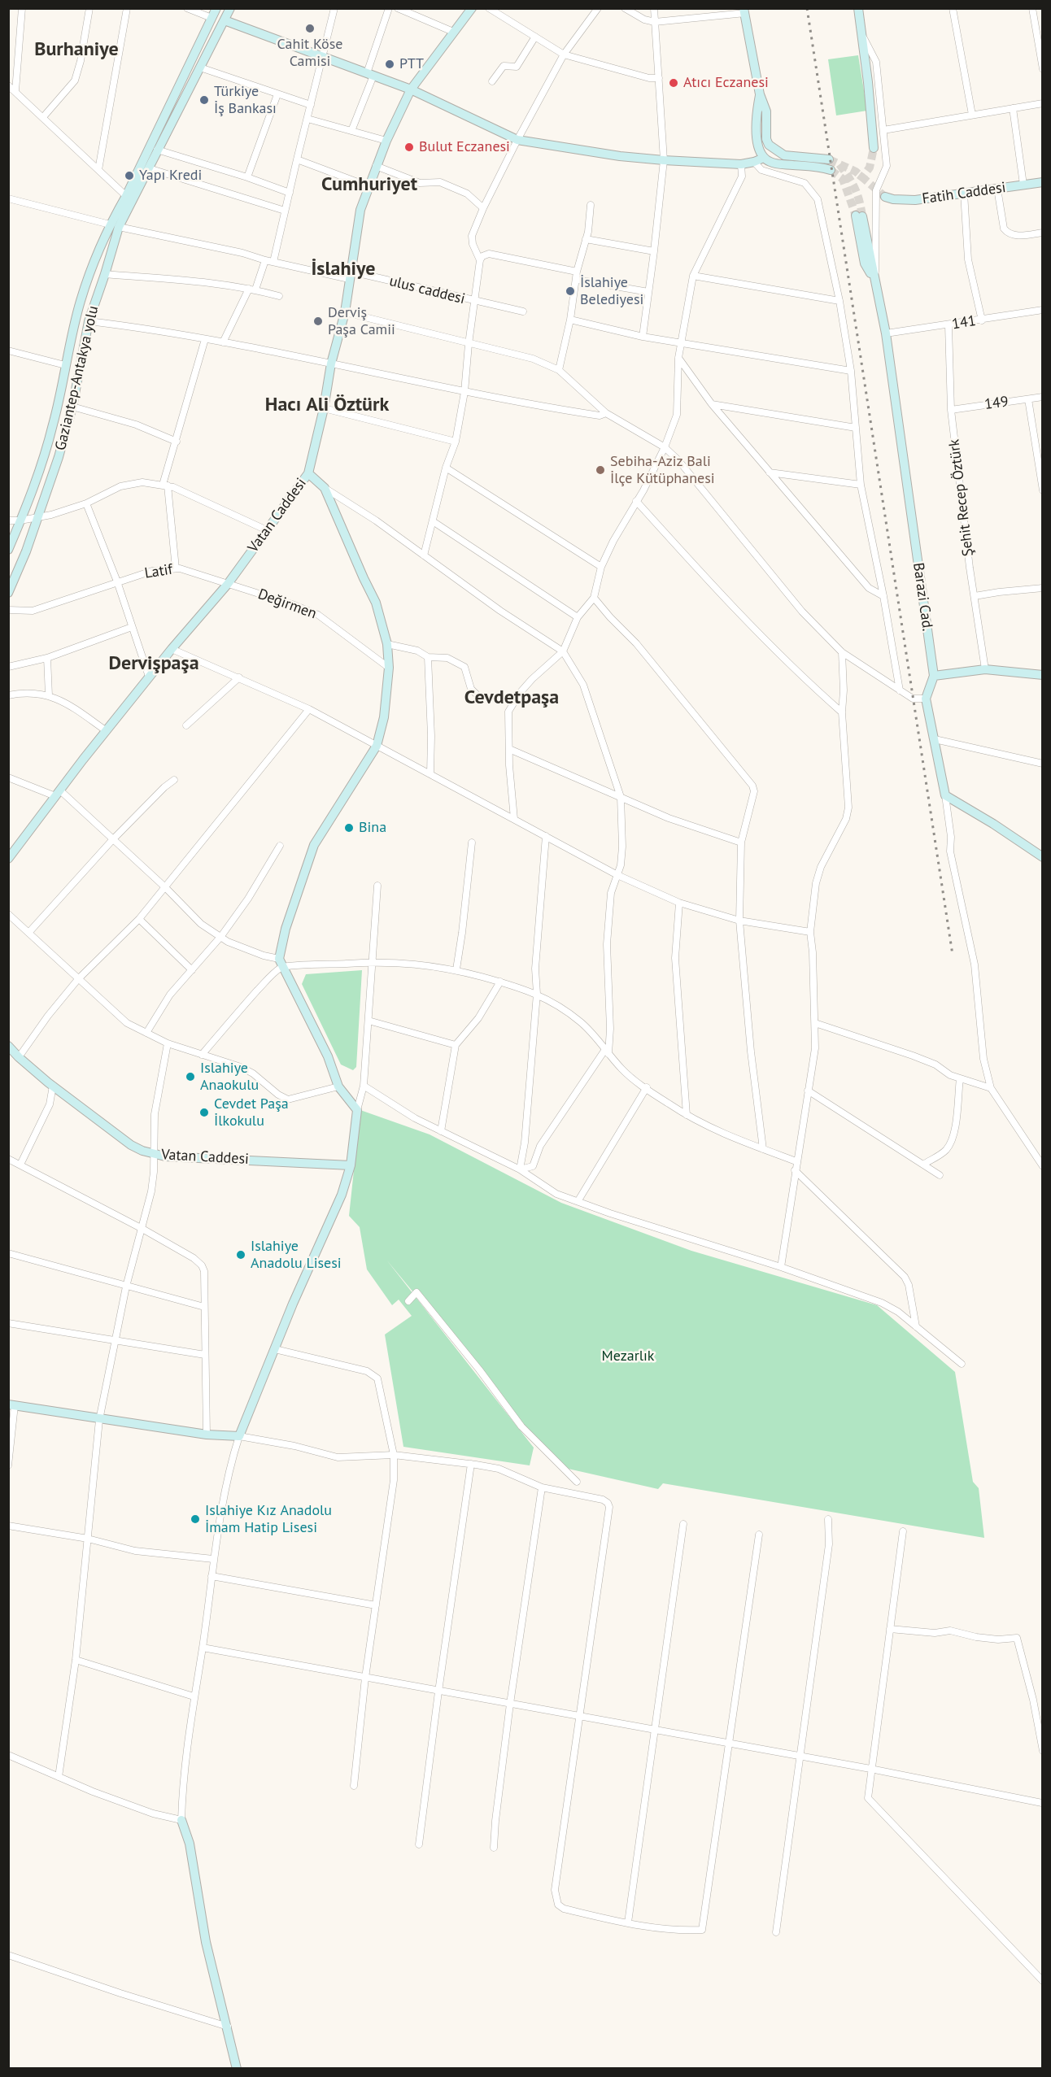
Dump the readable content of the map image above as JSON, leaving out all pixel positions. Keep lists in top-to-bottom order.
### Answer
{
  "streets": {
    "street": [
      "Fatih Caddesi",
      "ulus caddesi",
      "141",
      "Gaziantep-Antakya yolu",
      "149",
      "Şehit Recep Öztürk",
      "Vatan Caddesi",
      "Latif",
      "Barazi Cad.",
      "Değirmen"
    ]
  },
  "crossings": [
    ["ulus caddesi", "Gaziantep-Antakya yolu"],
    ["ulus caddesi", "Vatan Caddesi"],
    ["141", "Şehit Recep Öztürk"],
    ["141", "Barazi Cad."],
    ["149", "Şehit Recep Öztürk"],
    ["Vatan Caddesi", "Latif"],
    ["Vatan Caddesi", "Değirmen"],
    ["Latif", "Değirmen"]
  ],
  "districts": [
    "Burhaniye",
    "Cumhuriyet",
    "İslahiye",
    "Hacı Ali Öztürk",
    "Dervişpaşa",
    "Cevdetpaşa"
  ],
  "parks": ["Mezarlık"],
  "places": [
    "Cahit Köse Camisi",
    "PTT",
    "Atıcı Eczanesi",
    "Türkiye İş Bankası",
    "Bulut Eczanesi",
    "Yapı Kredi",
    "İslahiye Belediyesi",
    "Derviş Paşa Camii",
    "Sebiha-Aziz Bali İlçe Kütüphanesi",
    "Bina",
    "Islahiye Anaokulu",
    "Cevdet Paşa İlkokulu",
    "Islahiye Anadolu Lisesi",
    "Islahiye Kız Anadolu İmam Hatip Lisesi"
  ]
}
